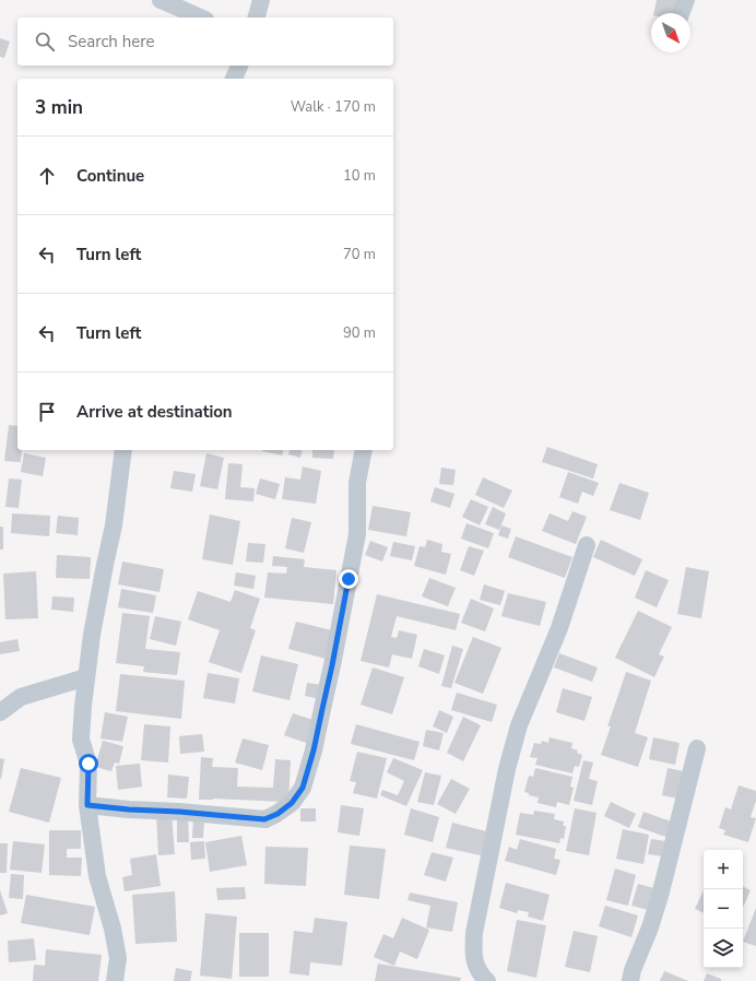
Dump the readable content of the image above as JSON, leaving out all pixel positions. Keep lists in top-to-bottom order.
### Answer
{
  "north": "bottom right",
  "page": {
    "search": "Search here",
    "heading": ["3 min", "Walk · 170 m"],
    "list": [
      ["Continue", "10 m"],
      ["Turn left", "70 m"],
      ["Turn left", "90 m"],
      "Arrive at destination"
    ],
    "map_buttons": ["+", "−"]
  }
}
